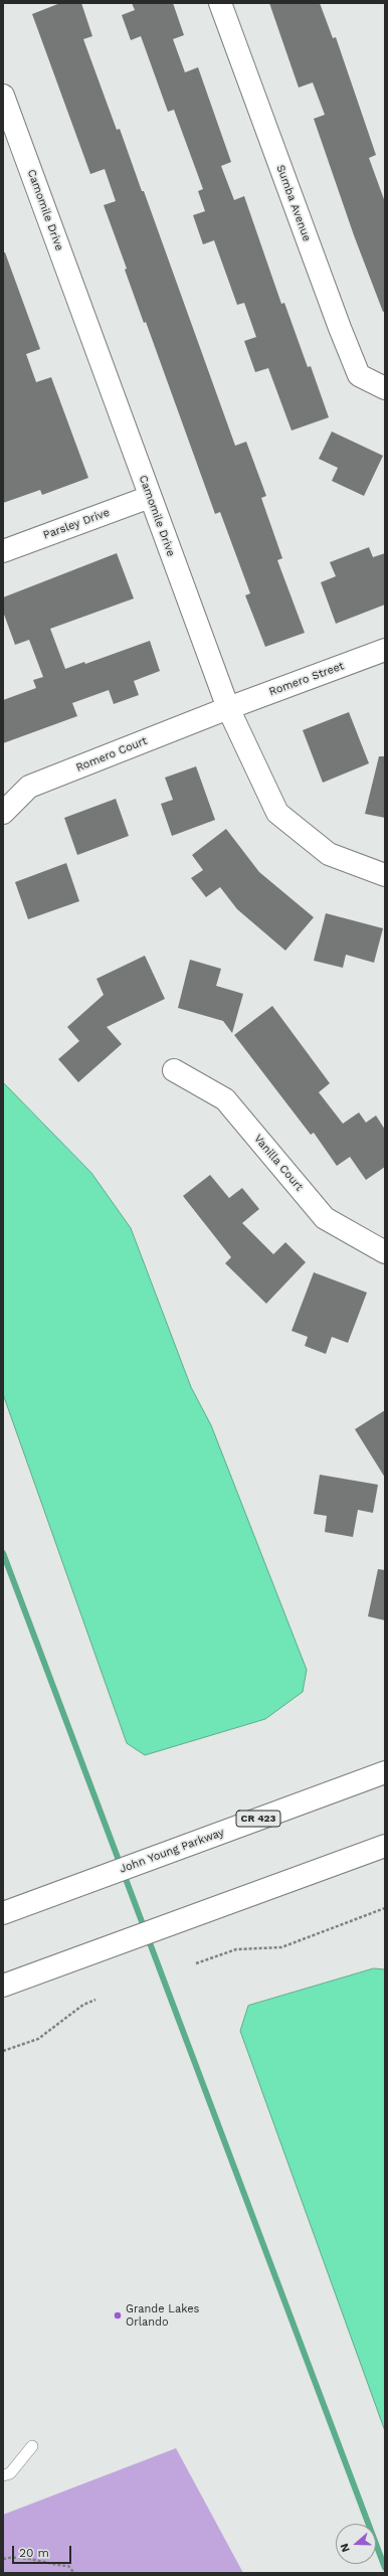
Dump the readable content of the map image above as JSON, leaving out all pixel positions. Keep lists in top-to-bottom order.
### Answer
{
  "streets": {
    "main road": [
      "Sumba Avenue",
      "Camomile Drive",
      "Parsley Drive",
      "Romero Street",
      "Romero Court",
      "Vanilla Court",
      "CR 423",
      "John Young Parkway"
    ]
  },
  "crossings": [
    ["Camomile Drive", "Parsley Drive"],
    ["Camomile Drive", "Romero Street"],
    ["Camomile Drive", "Romero Court"],
    ["Romero Street", "Romero Court"]
  ],
  "places": ["Grande Lakes Orlando"],
  "scale_bar": "20 m",
  "north": "left"
}
